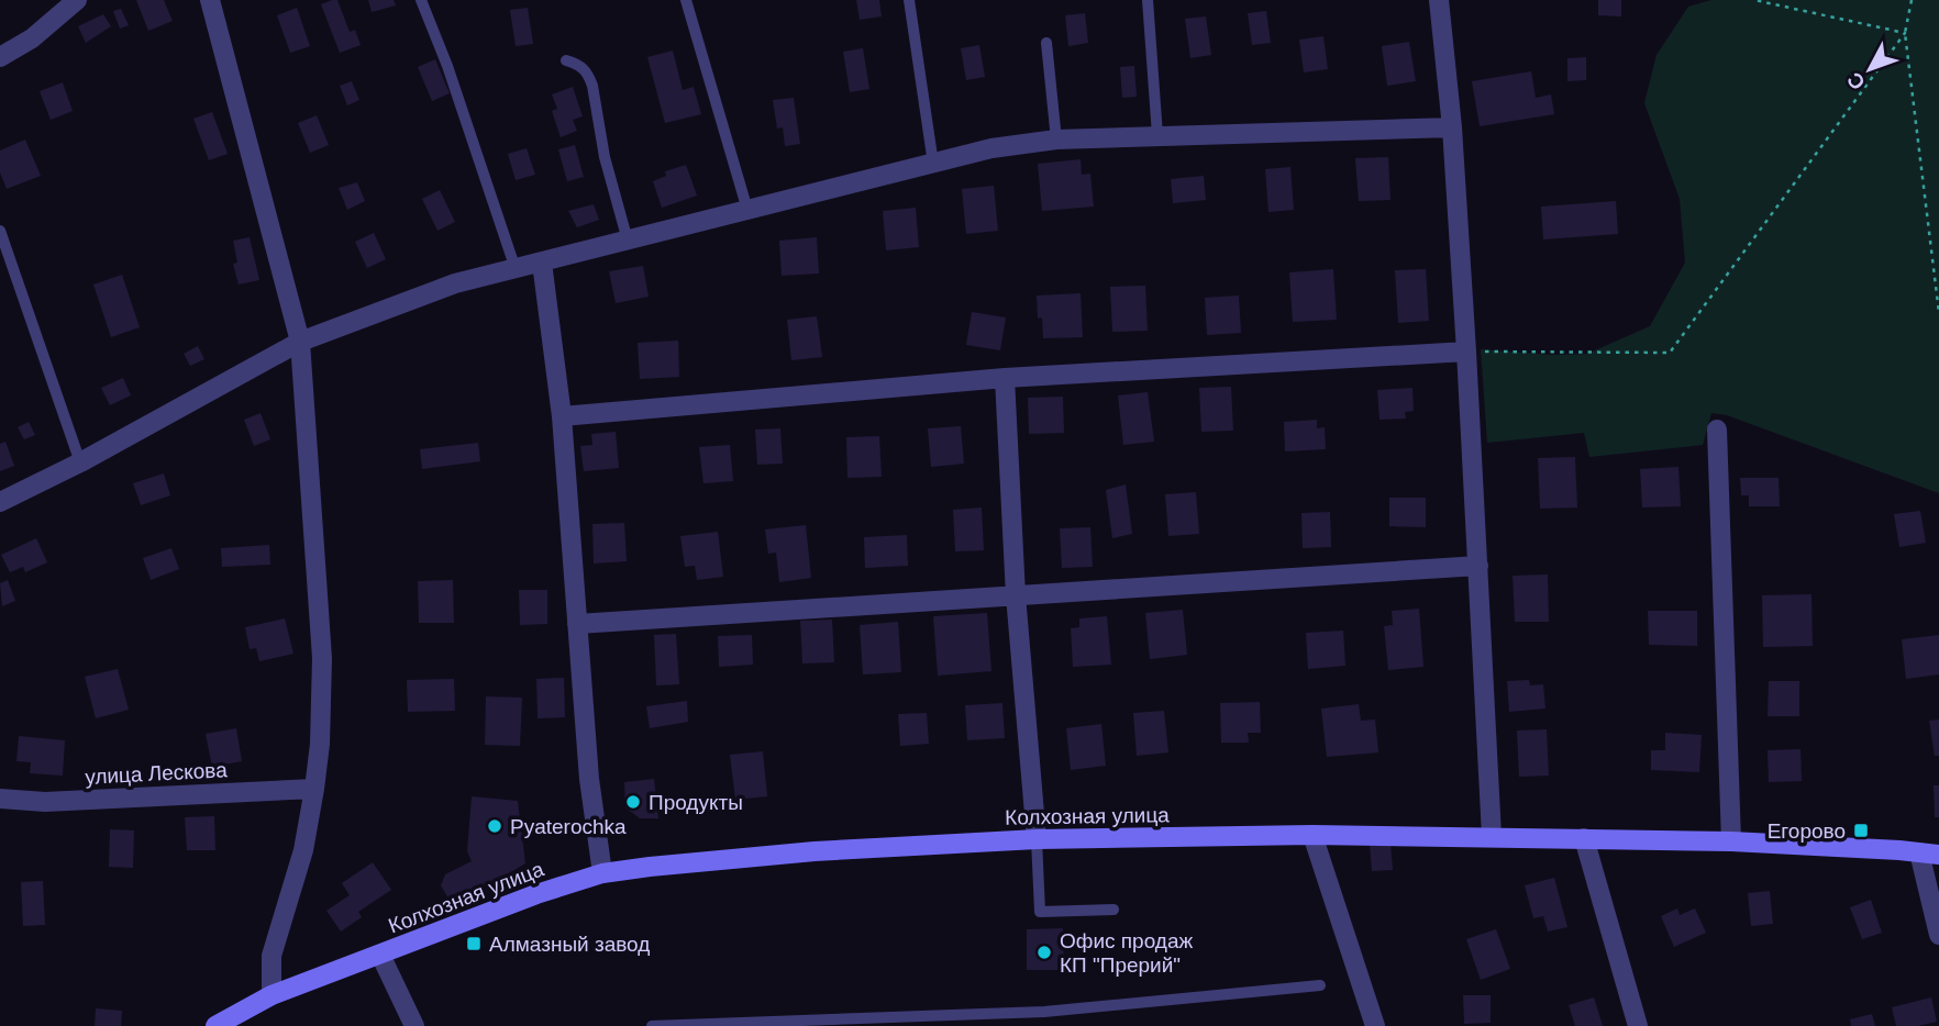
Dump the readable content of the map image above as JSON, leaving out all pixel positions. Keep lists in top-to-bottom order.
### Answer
{
  "streets": {
    "main road": ["Колхозная улица"],
    "street": ["улица Лескова"]
  },
  "places": {
    "other": ["Продукты", "Pyaterochka", "Офис продаж КП \"Прерий\""],
    "transit": ["Егорово", "Алмазный завод"]
  },
  "north": "bottom left"
}
